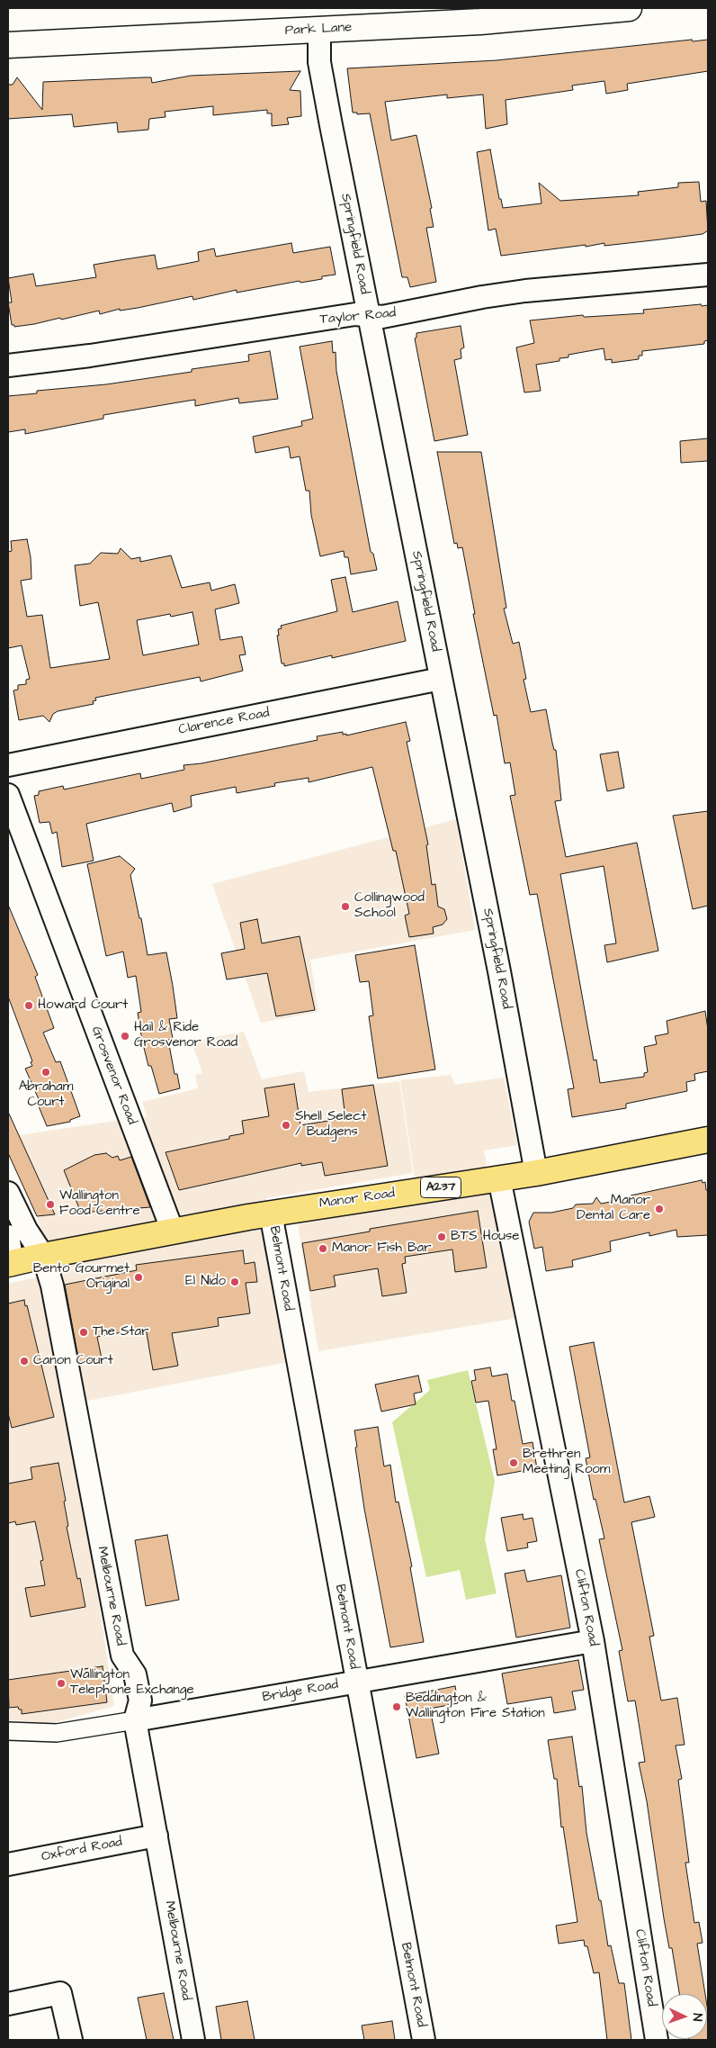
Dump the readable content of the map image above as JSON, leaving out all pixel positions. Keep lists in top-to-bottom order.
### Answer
{
  "streets": {
    "main road": ["Park Lane", "A237", "Manor Road"],
    "street": [
      "Springfield Road",
      "Taylor Road",
      "Clarence Road",
      "Grosvenor Road",
      "Belmont Road",
      "Melbourne Road",
      "Clifton Road",
      "Bridge Road",
      "Oxford Road"
    ]
  },
  "crossings": [
    ["Park Lane", "Springfield Road"],
    ["Springfield Road", "Taylor Road"],
    ["Springfield Road", "Clarence Road"],
    ["Springfield Road", "Manor Road"],
    ["Grosvenor Road", "Manor Road"],
    ["Manor Road", "Belmont Road"],
    ["Manor Road", "Melbourne Road"],
    ["Manor Road", "Clifton Road"],
    ["Belmont Road", "Bridge Road"],
    ["Melbourne Road", "Bridge Road"],
    ["Melbourne Road", "Oxford Road"],
    ["Clifton Road", "Bridge Road"]
  ],
  "places": [
    "Collingwood School",
    "Howard Court",
    "Hail & Ride Grosvenor Road",
    "Abraham Court",
    "Shell Select / Budgens",
    "Wallington Food Centre",
    "Manor Dental Care",
    "BTS House",
    "Manor Fish Bar",
    "Bento Gourmet Original",
    "El Nido",
    "The Star",
    "Canon Court",
    "Brethren Meeting Room",
    "Wallington Telephone Exchange",
    "Beddington & Wallington Fire Station"
  ],
  "north": "right"
}
